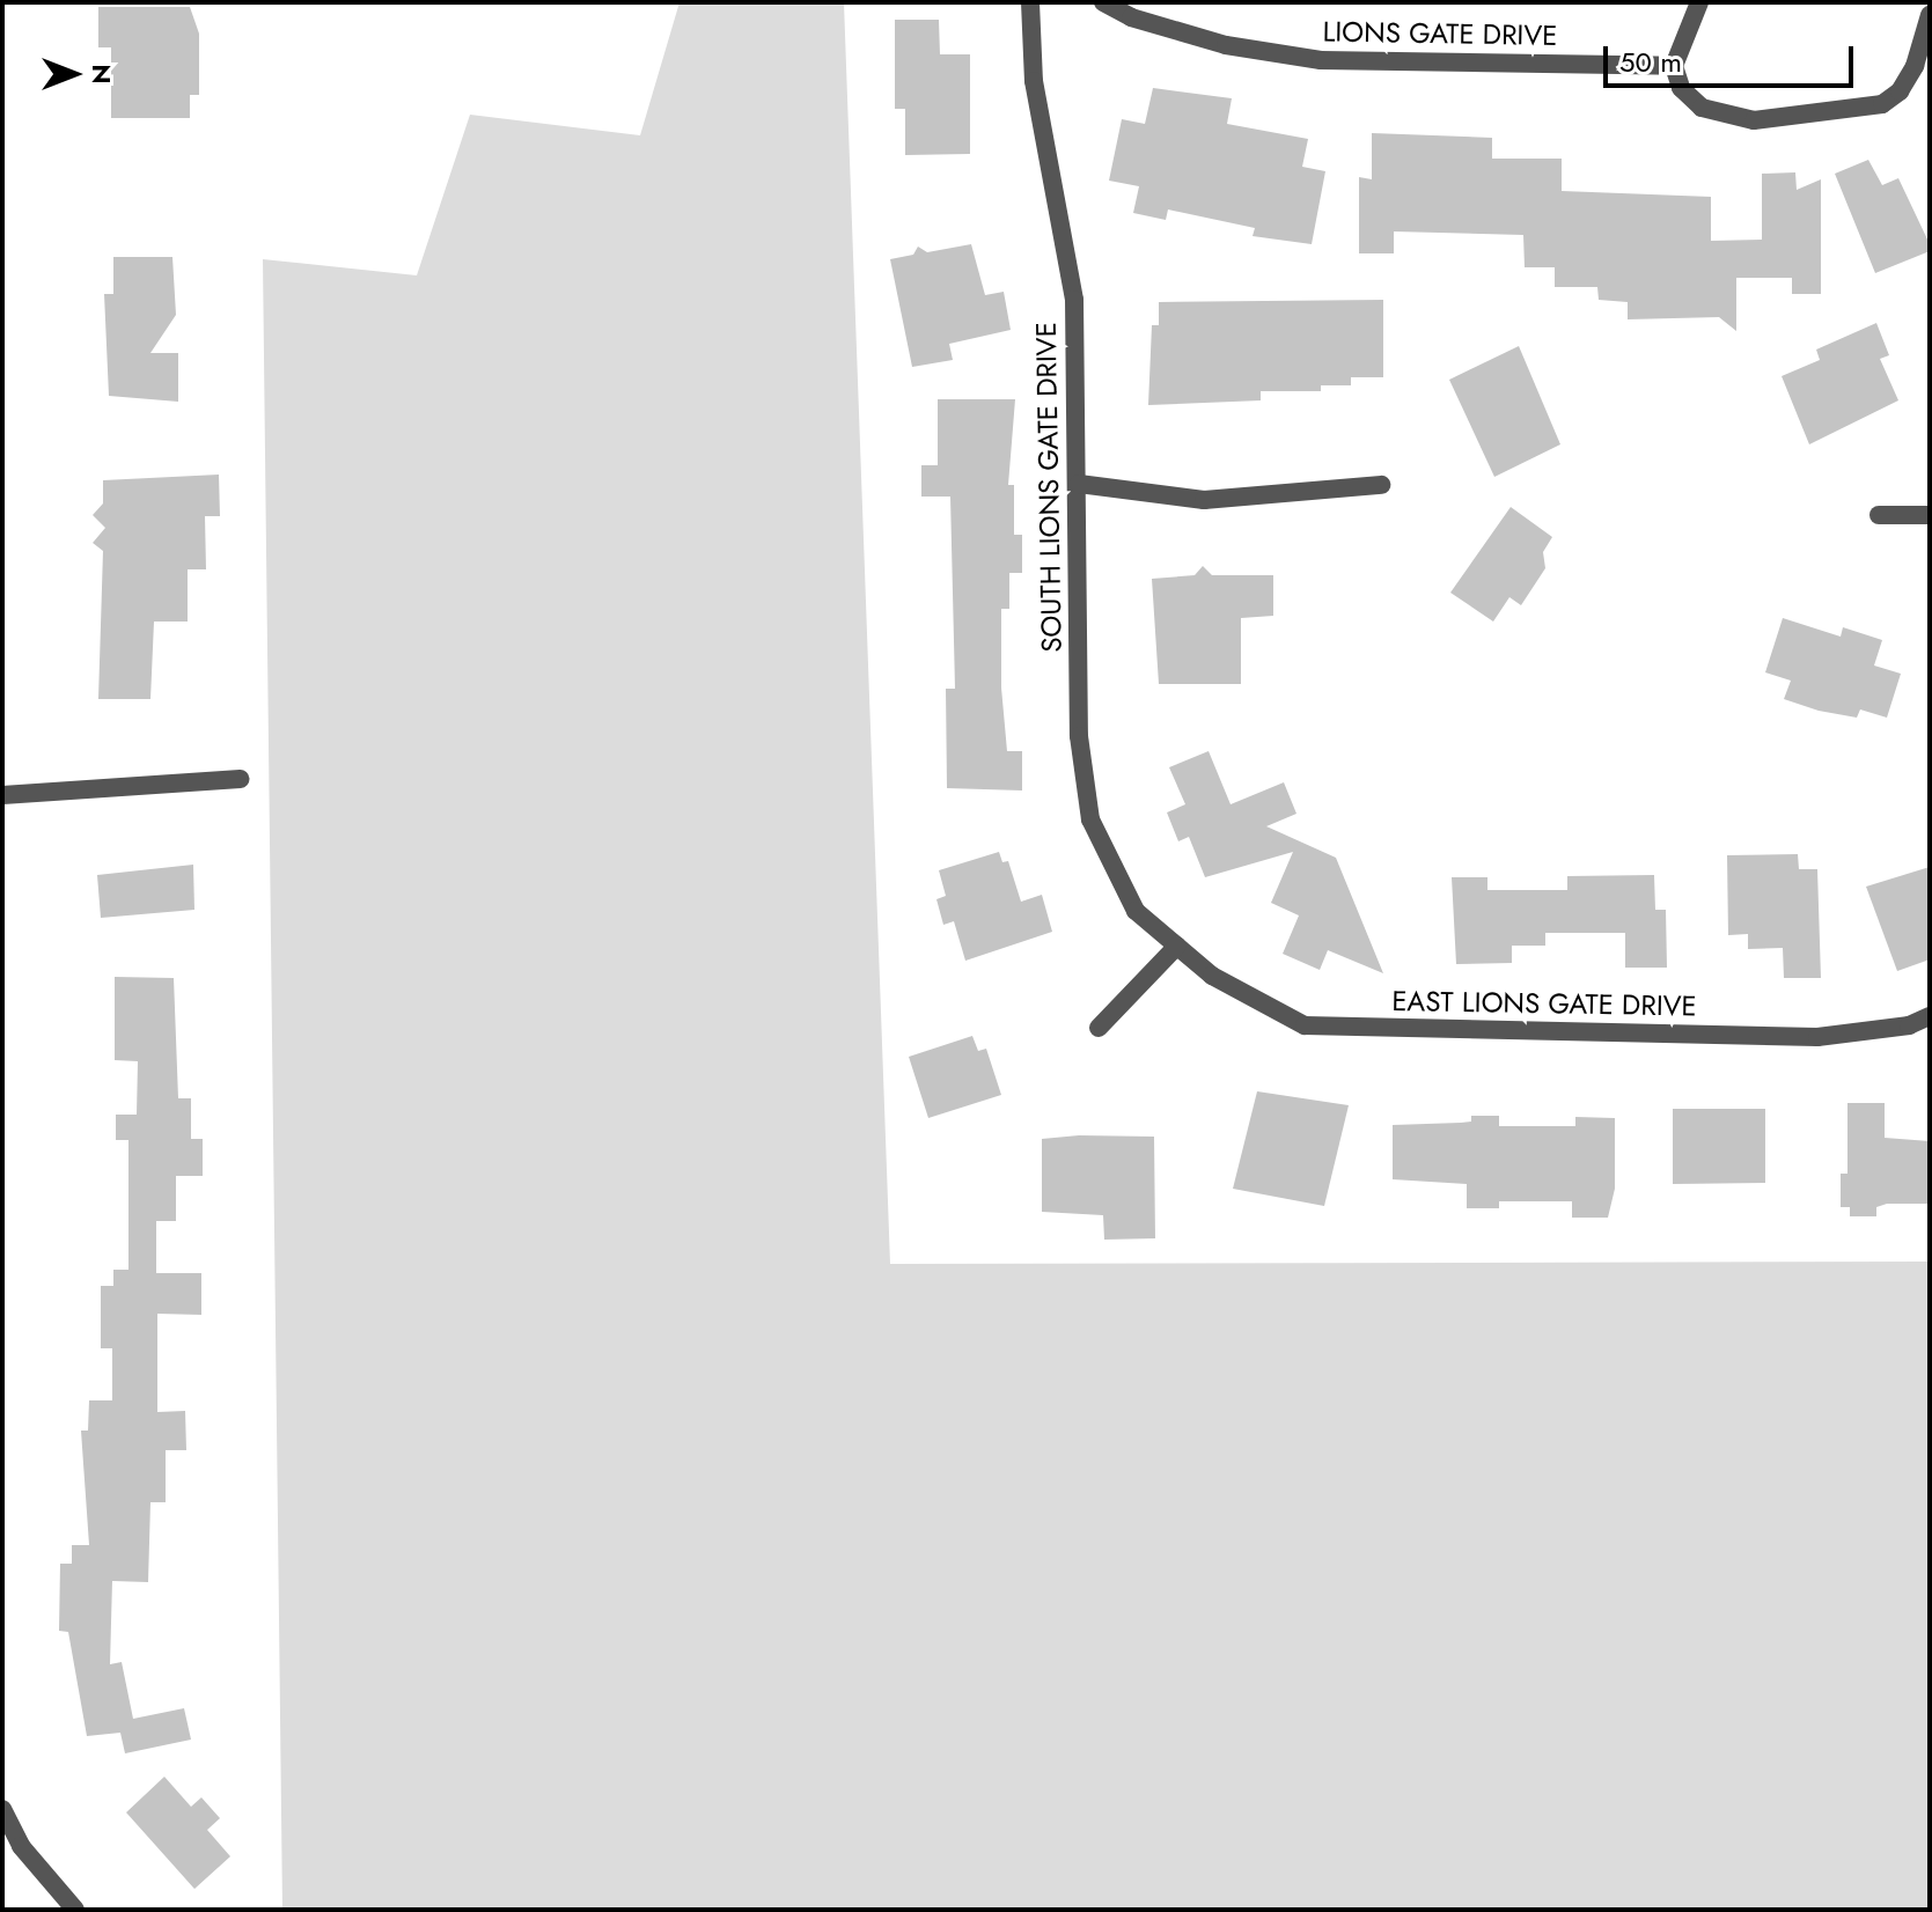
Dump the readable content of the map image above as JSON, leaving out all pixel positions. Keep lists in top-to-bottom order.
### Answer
{
  "streets": {
    "street": ["LIONS GATE DRIVE", "SOUTH LIONS GATE DRIVE", "EAST LIONS GATE DRIVE"]
  },
  "crossings": [
    ["SOUTH LIONS GATE DRIVE", "EAST LIONS GATE DRIVE"]
  ],
  "scale_bar": "50 m",
  "north": "right"
}
